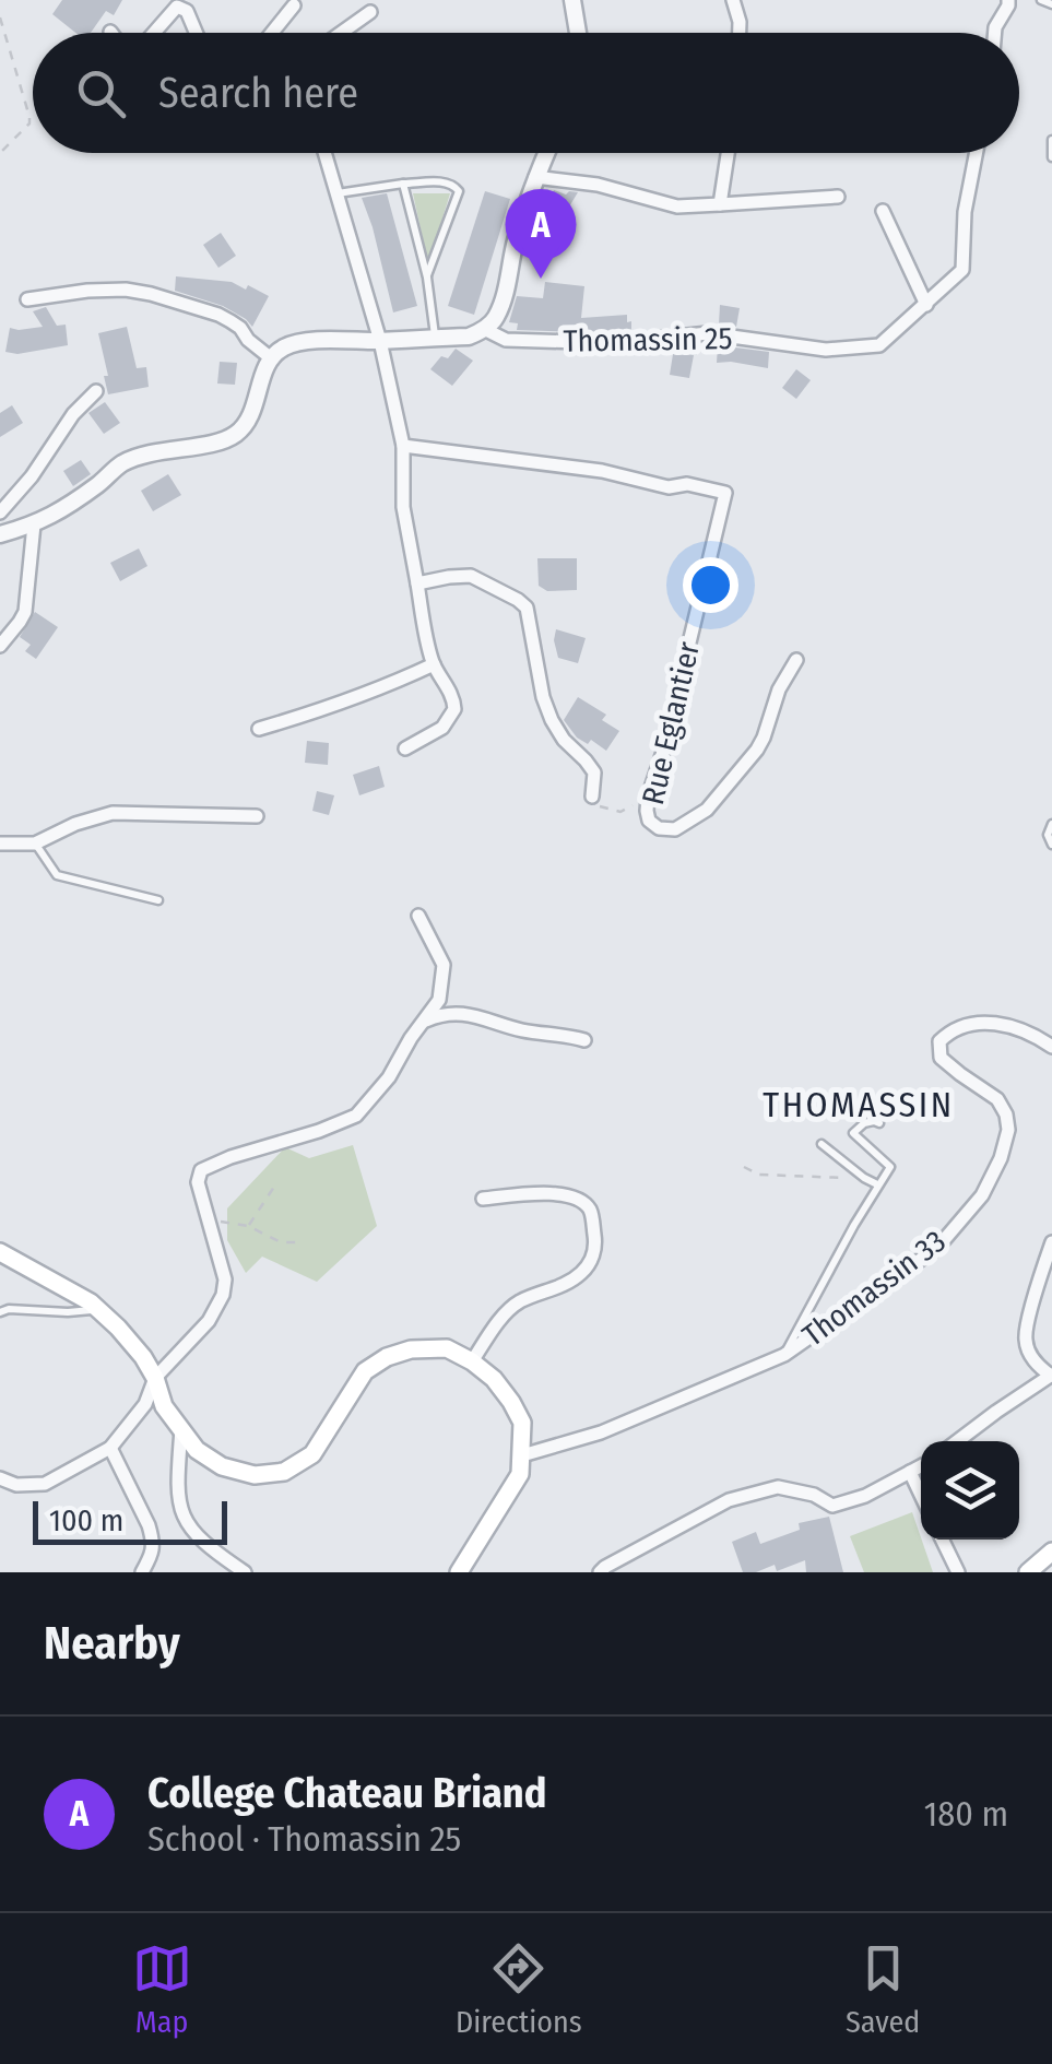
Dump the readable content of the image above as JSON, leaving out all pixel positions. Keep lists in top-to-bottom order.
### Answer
{
  "streets": {
    "street": ["Thomassin 25", "Rue Eglantier", "Thomassin 33"]
  },
  "districts": ["THOMASSIN"],
  "scale_bar": "100 m",
  "page": {
    "search": "Search here",
    "pins": "A",
    "scale": "100 m",
    "heading": "Nearby",
    "list": [
      {
        "mark": "A",
        "name": "College Chateau Briand",
        "note": "School · Thomassin 25",
        "value": "180 m"
      }
    ],
    "nav": ["Map", "Directions", "Saved"]
  }
}
